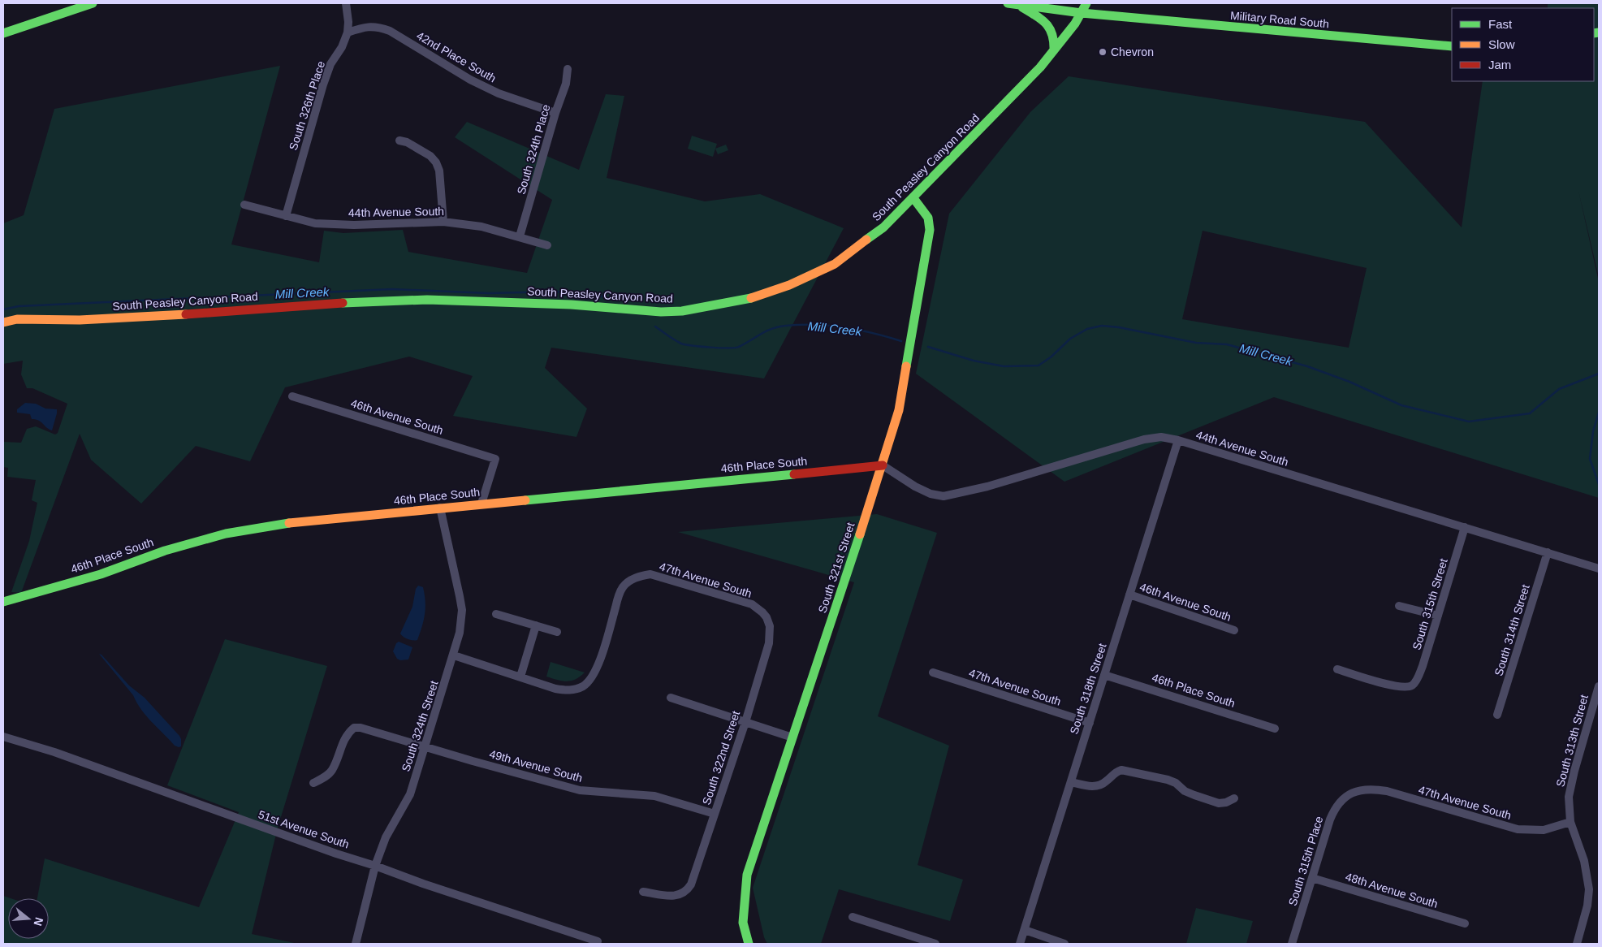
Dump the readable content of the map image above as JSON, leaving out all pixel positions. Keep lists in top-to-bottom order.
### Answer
{
  "streets": {
    "main road": [
      "Military Road South",
      "South Peasley Canyon Road",
      "46th Place South",
      "South 321st Street"
    ],
    "street": [
      "42nd Place South",
      "South 326th Place",
      "South 324th Place",
      "44th Avenue South",
      "46th Avenue South",
      "47th Avenue South",
      "South 315th Street",
      "South 314th Street",
      "South 318th Street",
      "South 324th Street",
      "South 313th Street",
      "South 322nd Street",
      "49th Avenue South",
      "51st Avenue South",
      "South 315th Place",
      "48th Avenue South"
    ]
  },
  "crossings": [
    ["Military Road South", "South Peasley Canyon Road"],
    ["42nd Place South", "South 326th Place"],
    ["42nd Place South", "South 324th Place"],
    ["South 326th Place", "44th Avenue South"],
    ["South 324th Place", "44th Avenue South"],
    ["South Peasley Canyon Road", "South 321st Street"],
    ["44th Avenue South", "46th Place South"],
    ["44th Avenue South", "South 321st Street"],
    ["44th Avenue South", "South 315th Street"],
    ["44th Avenue South", "South 314th Street"],
    ["44th Avenue South", "South 318th Street"],
    ["46th Avenue South", "46th Place South"],
    ["46th Avenue South", "South 318th Street"],
    ["46th Place South", "South 321st Street"],
    ["46th Place South", "South 318th Street"],
    ["46th Place South", "South 324th Street"],
    ["47th Avenue South", "South 318th Street"],
    ["47th Avenue South", "South 313th Street"],
    ["47th Avenue South", "South 322nd Street"],
    ["47th Avenue South", "South 315th Place"],
    ["South 324th Street", "49th Avenue South"],
    ["South 324th Street", "51st Avenue South"],
    ["South 322nd Street", "49th Avenue South"],
    ["South 315th Place", "48th Avenue South"]
  ],
  "water": ["Mill Creek"],
  "places": ["Chevron"],
  "legend": ["Fast", "Slow", "Jam"],
  "north": "right"
}
